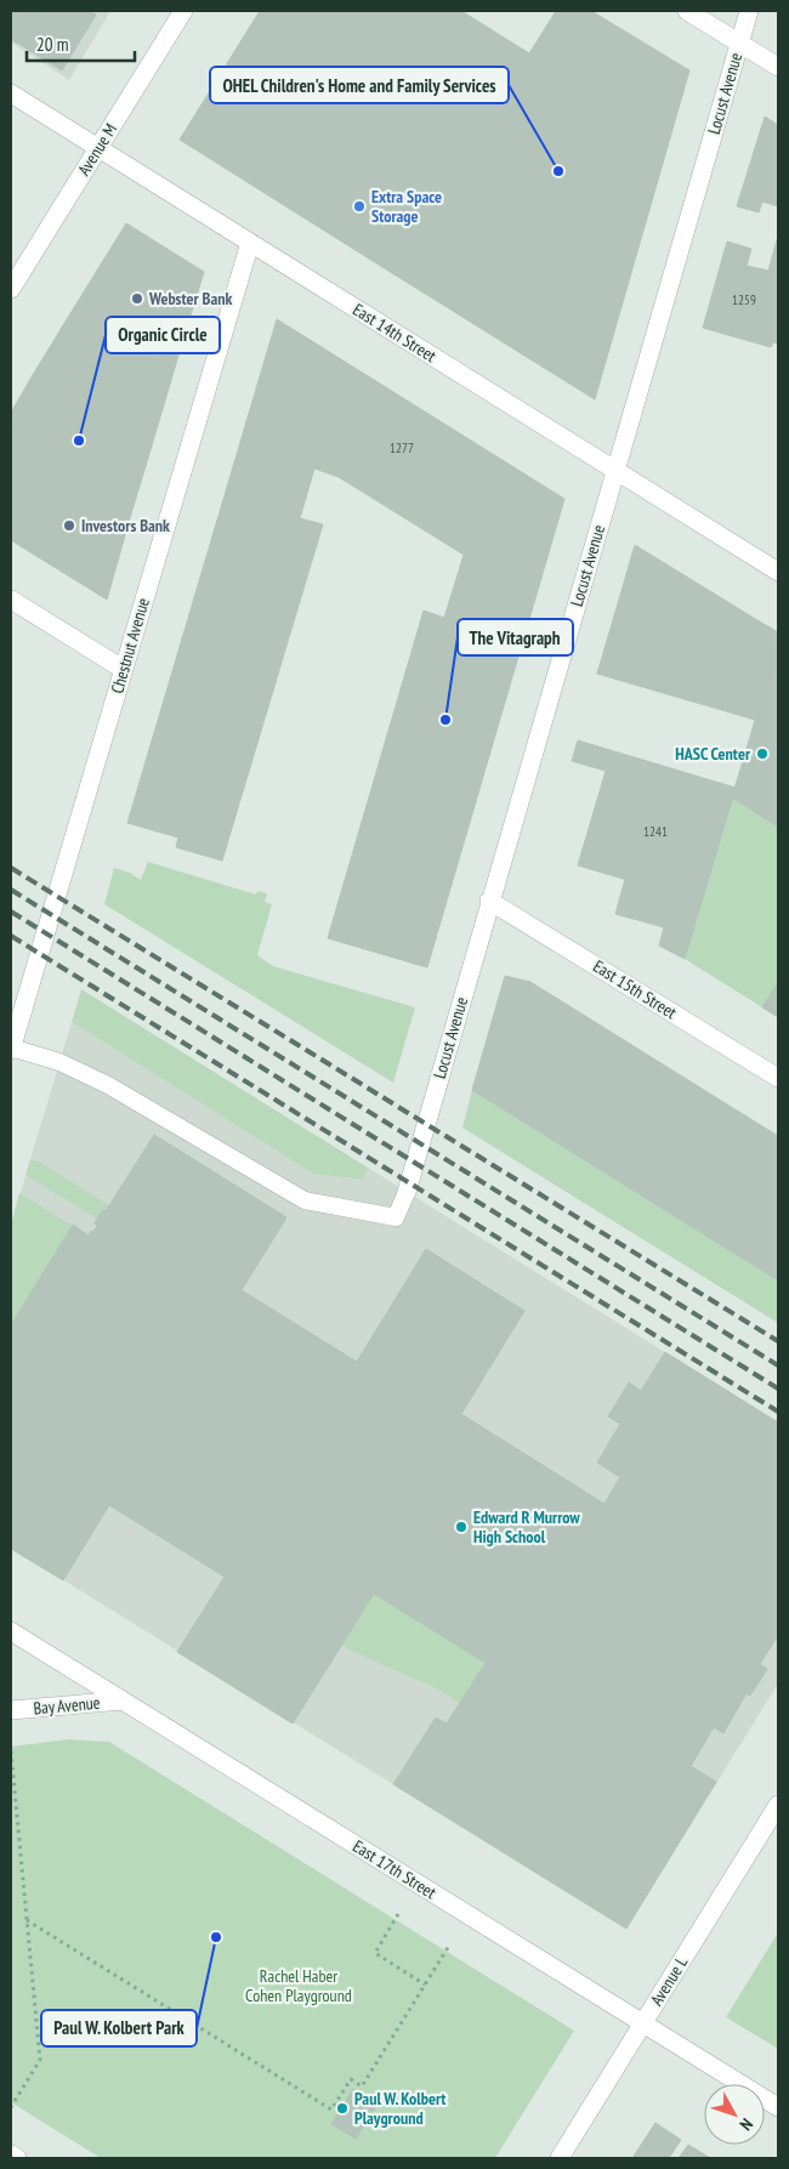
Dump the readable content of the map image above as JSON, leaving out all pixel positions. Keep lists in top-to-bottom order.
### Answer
{
  "streets": {
    "street": [
      "Locust Avenue",
      "Avenue M",
      "East 14th Street",
      "Chestnut Avenue",
      "East 15th Street",
      "Bay Avenue",
      "East 17th Street",
      "Avenue L"
    ]
  },
  "crossings": [
    ["Locust Avenue", "East 14th Street"],
    ["Locust Avenue", "East 15th Street"],
    ["Avenue M", "East 14th Street"],
    ["East 14th Street", "Chestnut Avenue"],
    ["Bay Avenue", "East 17th Street"],
    ["East 17th Street", "Avenue L"]
  ],
  "parks": ["Rachel Haber Cohen Playground"],
  "places": [
    "OHEL Children's Home and Family Services",
    "Extra Space Storage",
    "Webster Bank",
    "Organic Circle",
    "Investors Bank",
    "The Vitagraph",
    "HASC Center",
    "Edward R Murrow High School",
    "Paul W. Kolbert Park",
    "Paul W. Kolbert Playground"
  ],
  "house_numbers": ["1259", "1277", "1241"],
  "scale_bar": "20 m",
  "north": "bottom right"
}
